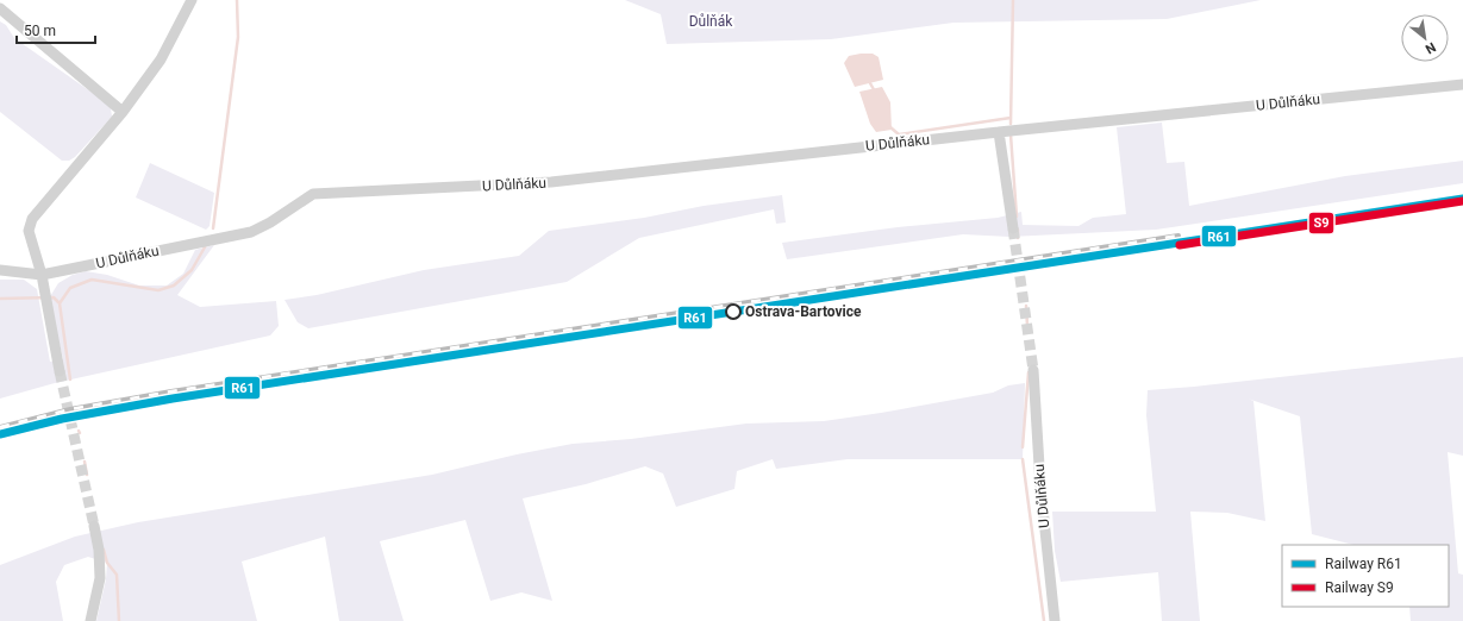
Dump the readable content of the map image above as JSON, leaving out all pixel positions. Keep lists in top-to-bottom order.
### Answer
{
  "streets": {
    "street": ["U Důlňáku"]
  },
  "parks": ["Důlňák"],
  "places": ["Ostrava-Bartovice"],
  "lines": ["rail line R61", "rail line S9"],
  "legend": ["Railway R61", "Railway S9"],
  "scale_bar": "50 m",
  "north": "bottom right"
}
